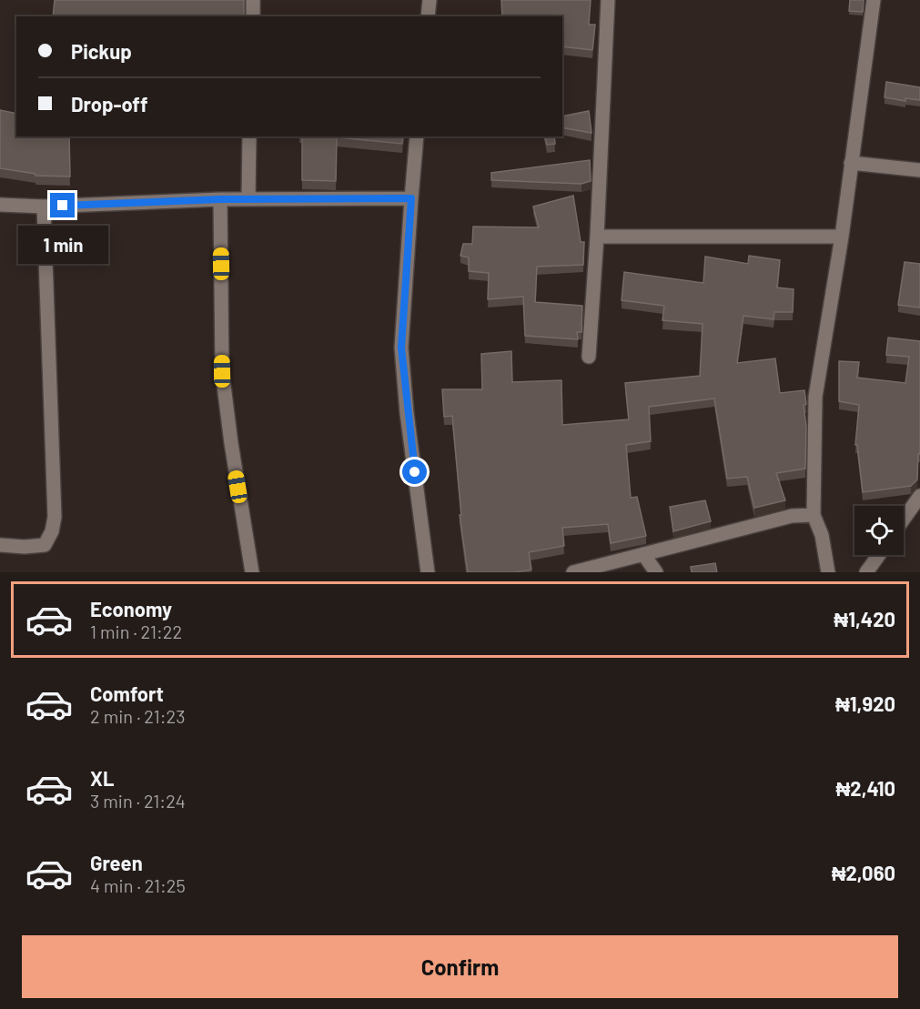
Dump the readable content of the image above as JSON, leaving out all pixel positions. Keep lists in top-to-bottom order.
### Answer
{
  "page": {
    "banner": ["Pickup", "Drop-off"],
    "bubble": "1 min",
    "list": [
      {
        "name": "Economy",
        "note": "1 min · 21:22",
        "value": "₦1,420"
      },
      {
        "name": "Comfort",
        "note": "2 min · 21:23",
        "value": "₦1,920"
      },
      {
        "name": "XL",
        "note": "3 min · 21:24",
        "value": "₦2,410"
      },
      {
        "name": "Green",
        "note": "4 min · 21:25",
        "value": "₦2,060"
      }
    ],
    "buttons": "Confirm"
  }
}
